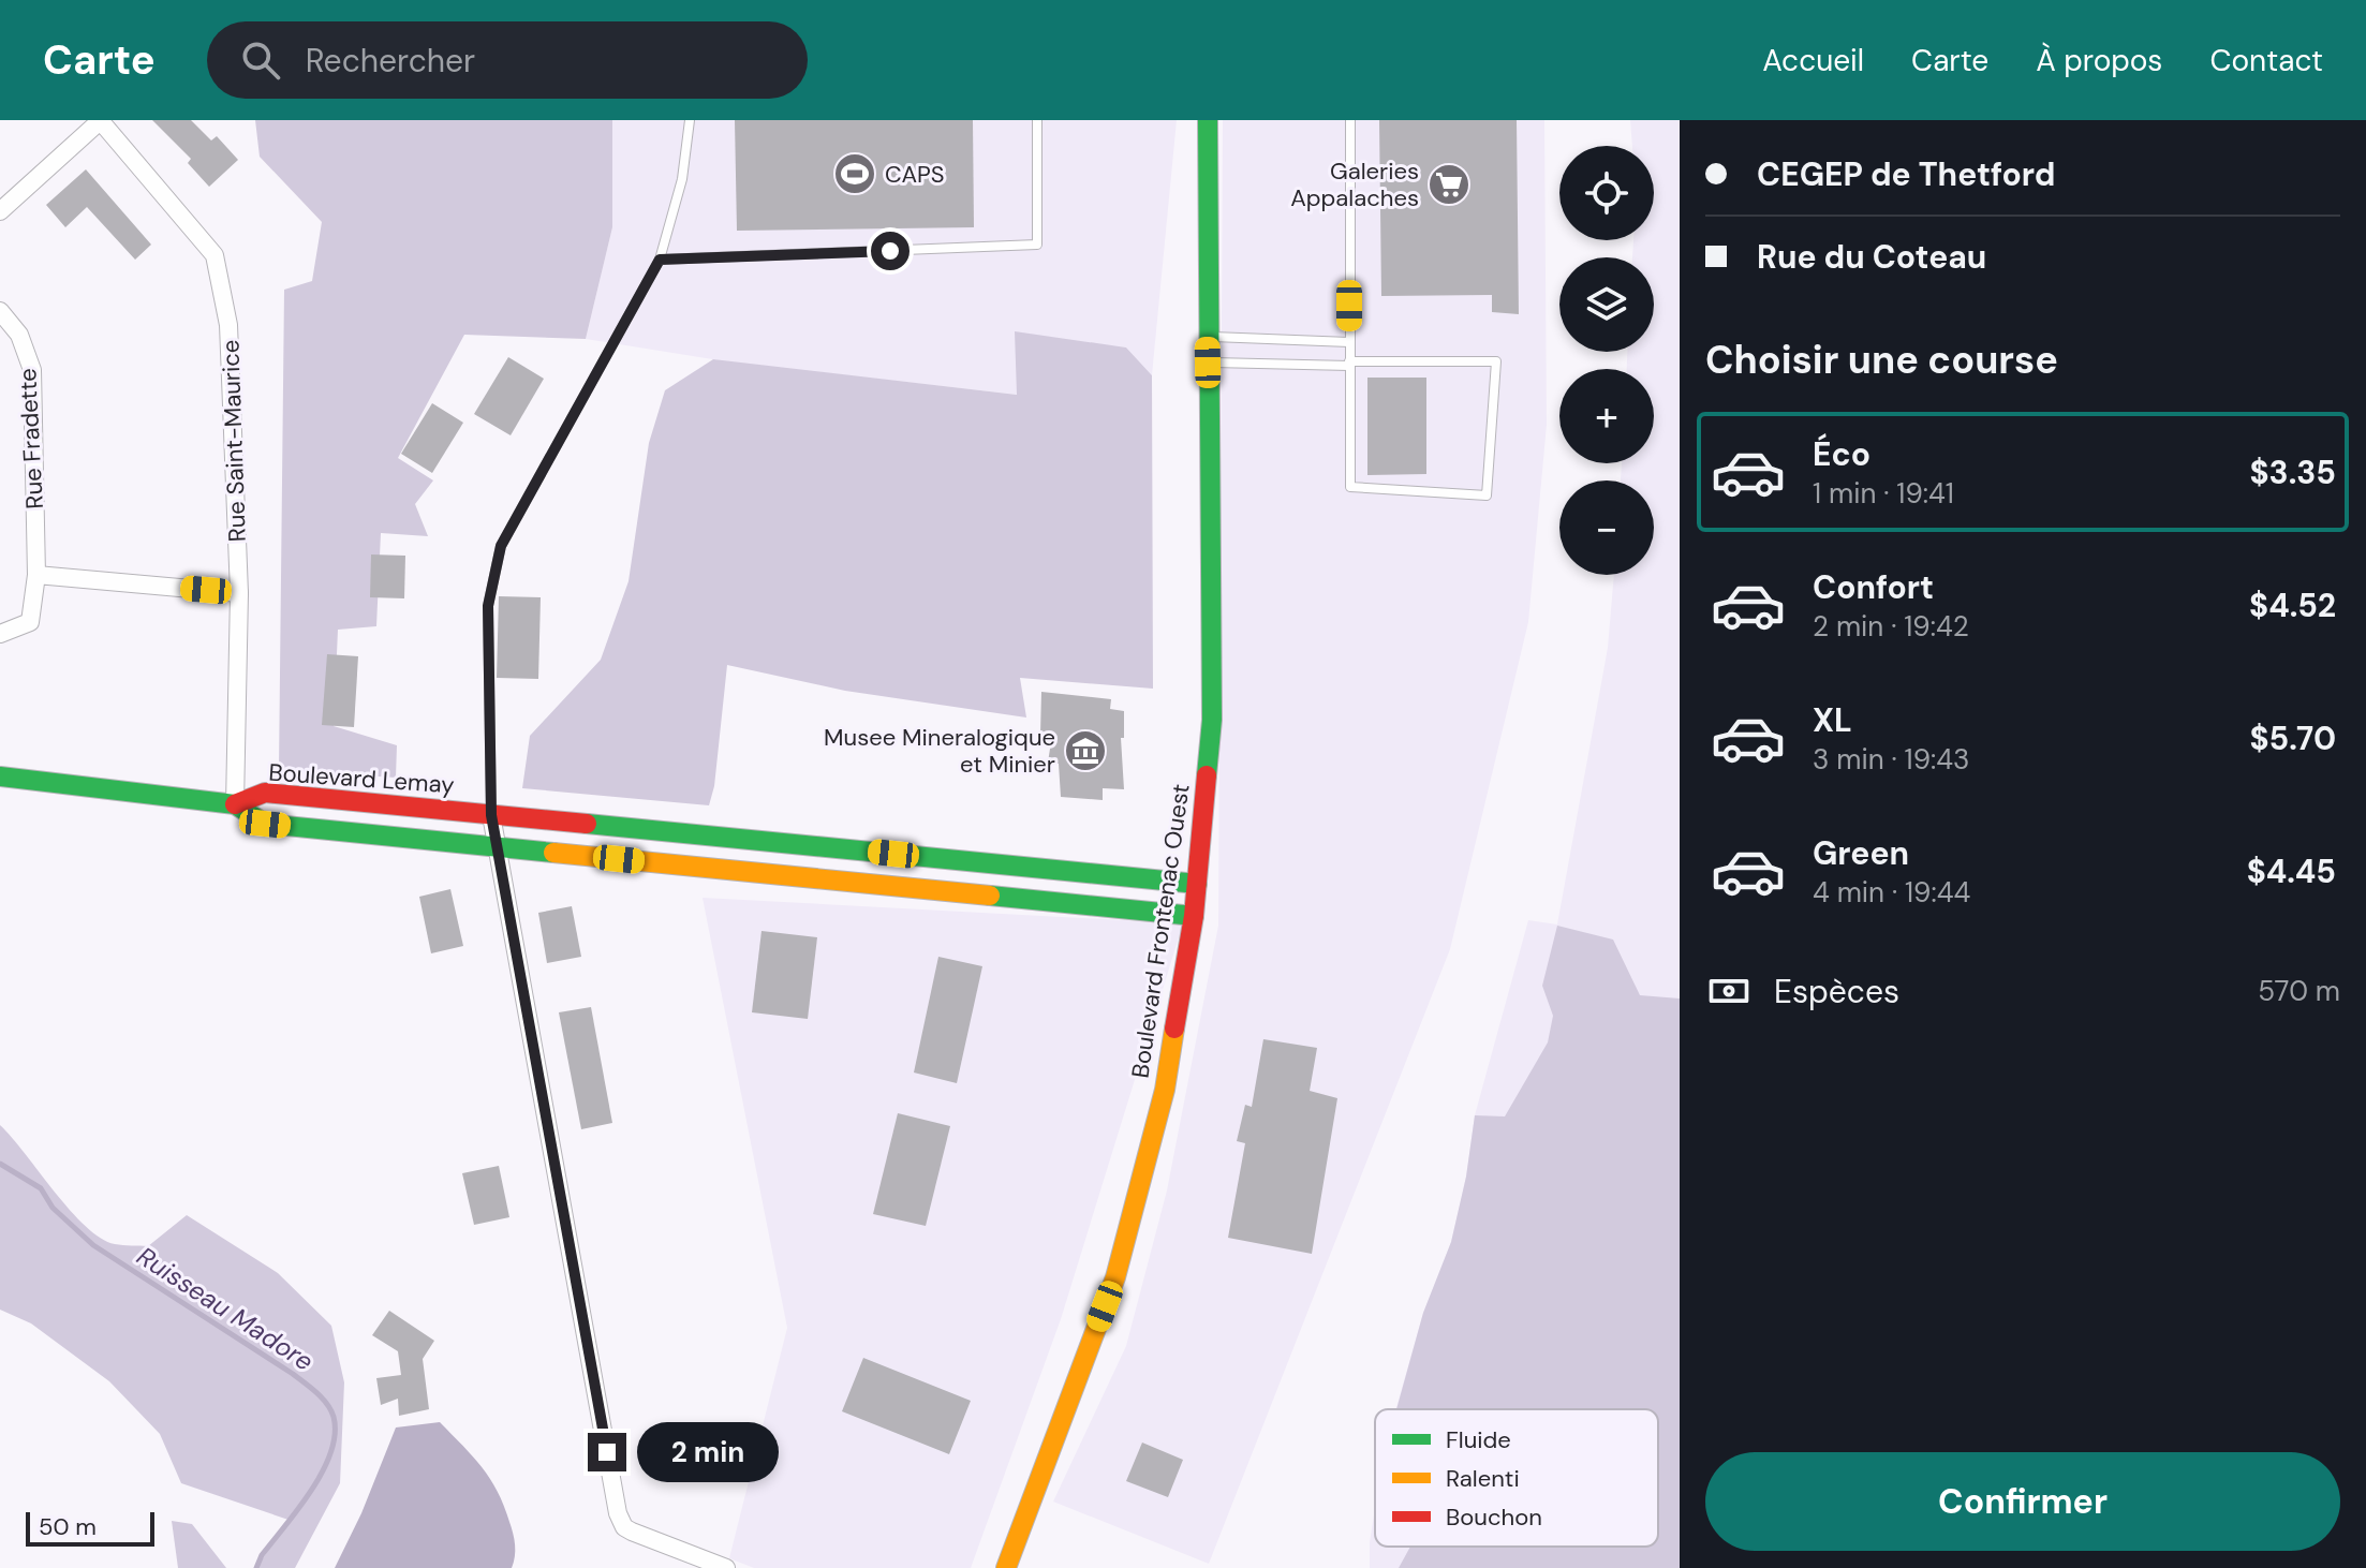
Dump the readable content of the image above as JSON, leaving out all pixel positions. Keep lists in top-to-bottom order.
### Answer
{
  "streets": {
    "street": [
      "Rue Fradette",
      "Rue Saint-Maurice",
      "Boulevard Lemay",
      "Boulevard Frontenac Ouest"
    ]
  },
  "crossings": [
    ["Rue Saint-Maurice", "Boulevard Lemay"],
    ["Boulevard Lemay", "Boulevard Frontenac Ouest"]
  ],
  "water": ["Ruisseau Madore"],
  "places": {
    "sports": ["CAPS"],
    "supermarket": ["Galeries Appalaches"],
    "museum": ["Musee Mineralogique et Minier"]
  },
  "legend": ["Fluide", "Ralenti", "Bouchon"],
  "scale_bar": "50 m",
  "page": {
    "header": "Carte",
    "search": "Rechercher",
    "nav": [
      "Accueil",
      "Carte",
      "À propos",
      "Contact"
    ],
    "banner": ["CEGEP de Thetford", "Rue du Coteau"],
    "map_buttons": ["+", "−"],
    "heading": "Choisir une course",
    "list": [
      {
        "name": "Éco",
        "note": "1 min · 19:41",
        "value": "$3.35"
      },
      {
        "name": "Confort",
        "note": "2 min · 19:42",
        "value": "$4.52"
      },
      {
        "name": "XL",
        "note": "3 min · 19:43",
        "value": "$5.70"
      },
      {
        "name": "Green",
        "note": "4 min · 19:44",
        "value": "$4.45"
      }
    ],
    "pay": ["Espèces", "570 m"],
    "bubble": "2 min",
    "buttons": "Confirmer",
    "scale": "50 m"
  }
}
